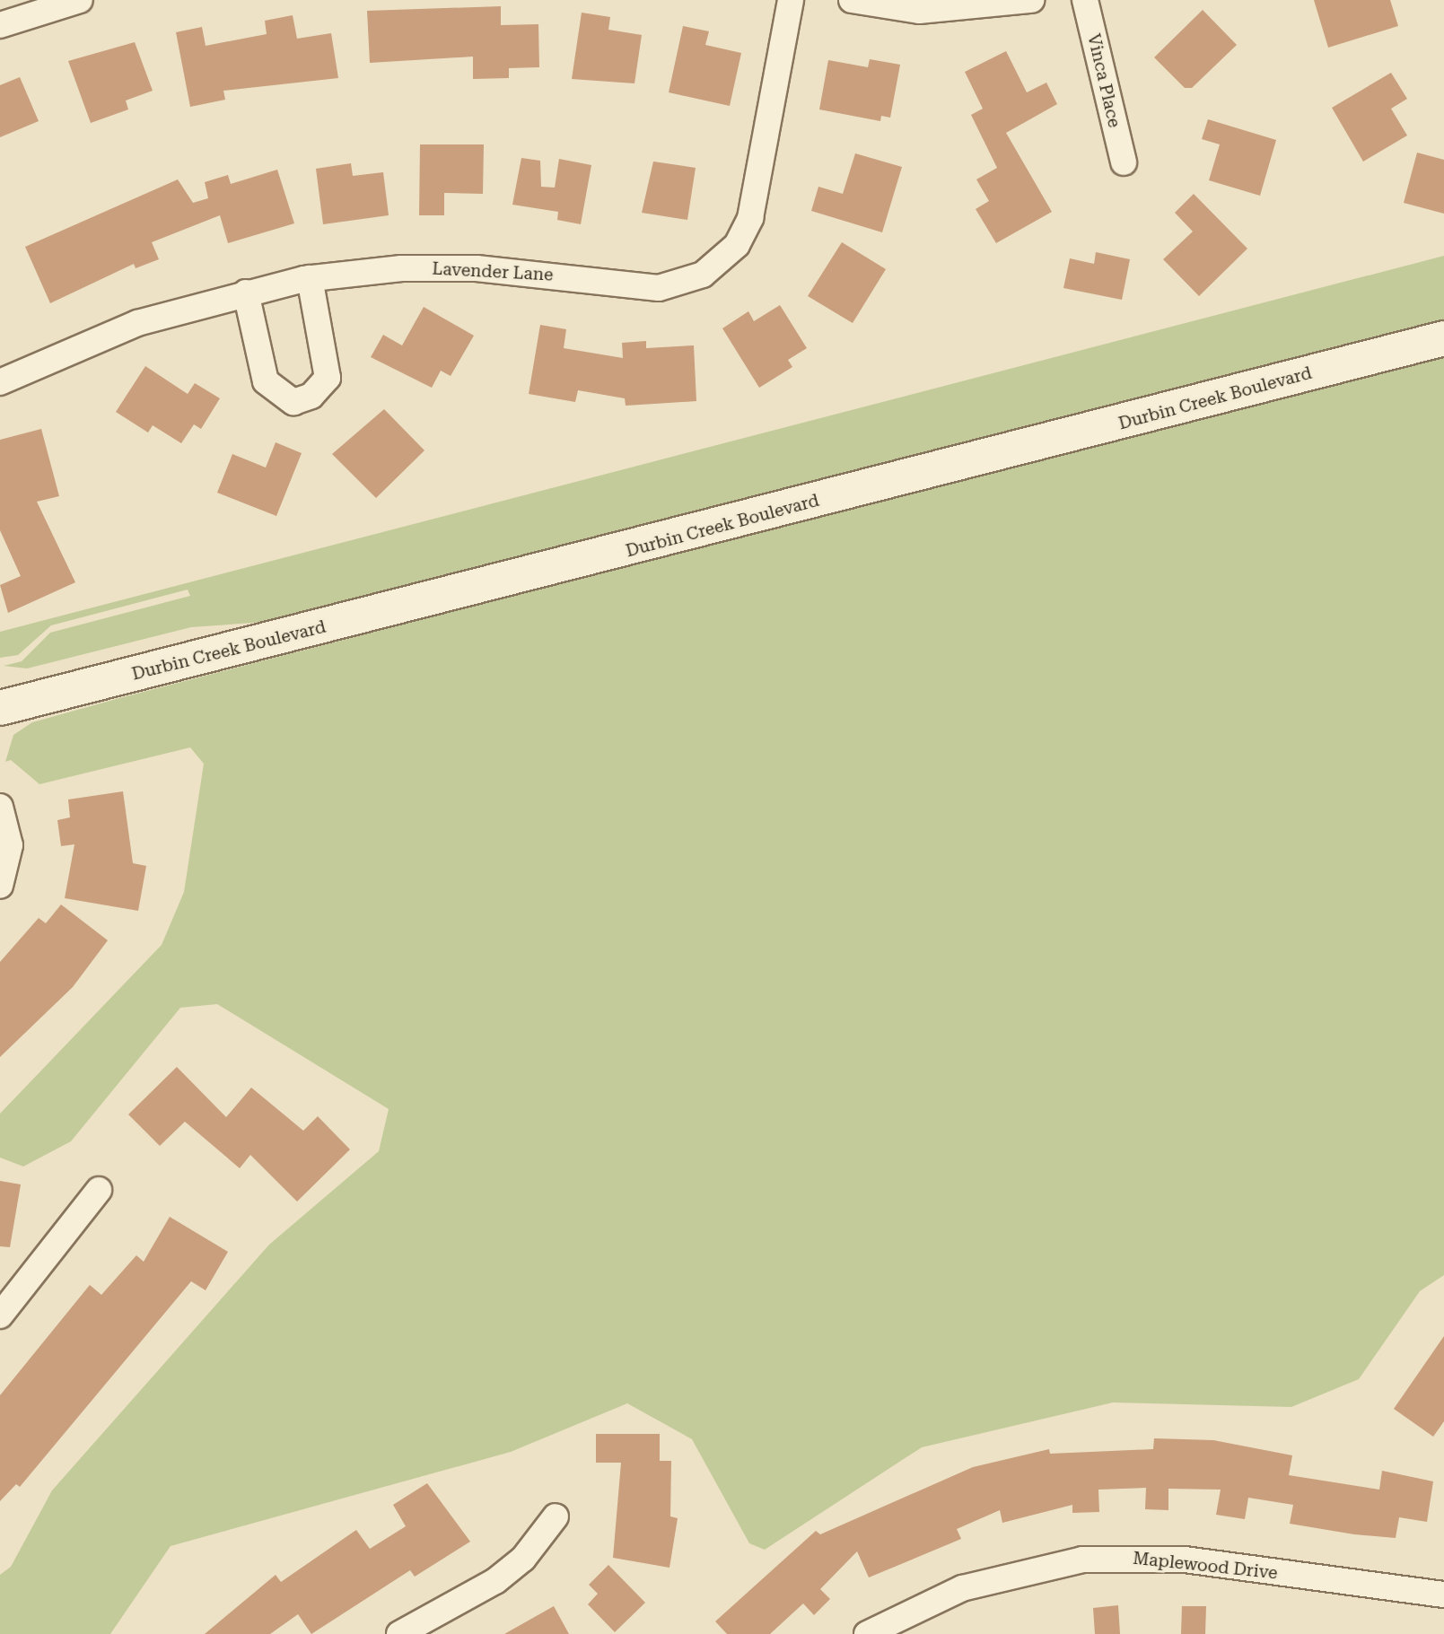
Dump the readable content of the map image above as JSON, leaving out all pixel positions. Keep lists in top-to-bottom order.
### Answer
{
  "streets": {
    "street": [
      "Vinca Place",
      "Lavender Lane",
      "Durbin Creek Boulevard",
      "Maplewood Drive"
    ]
  }
}
